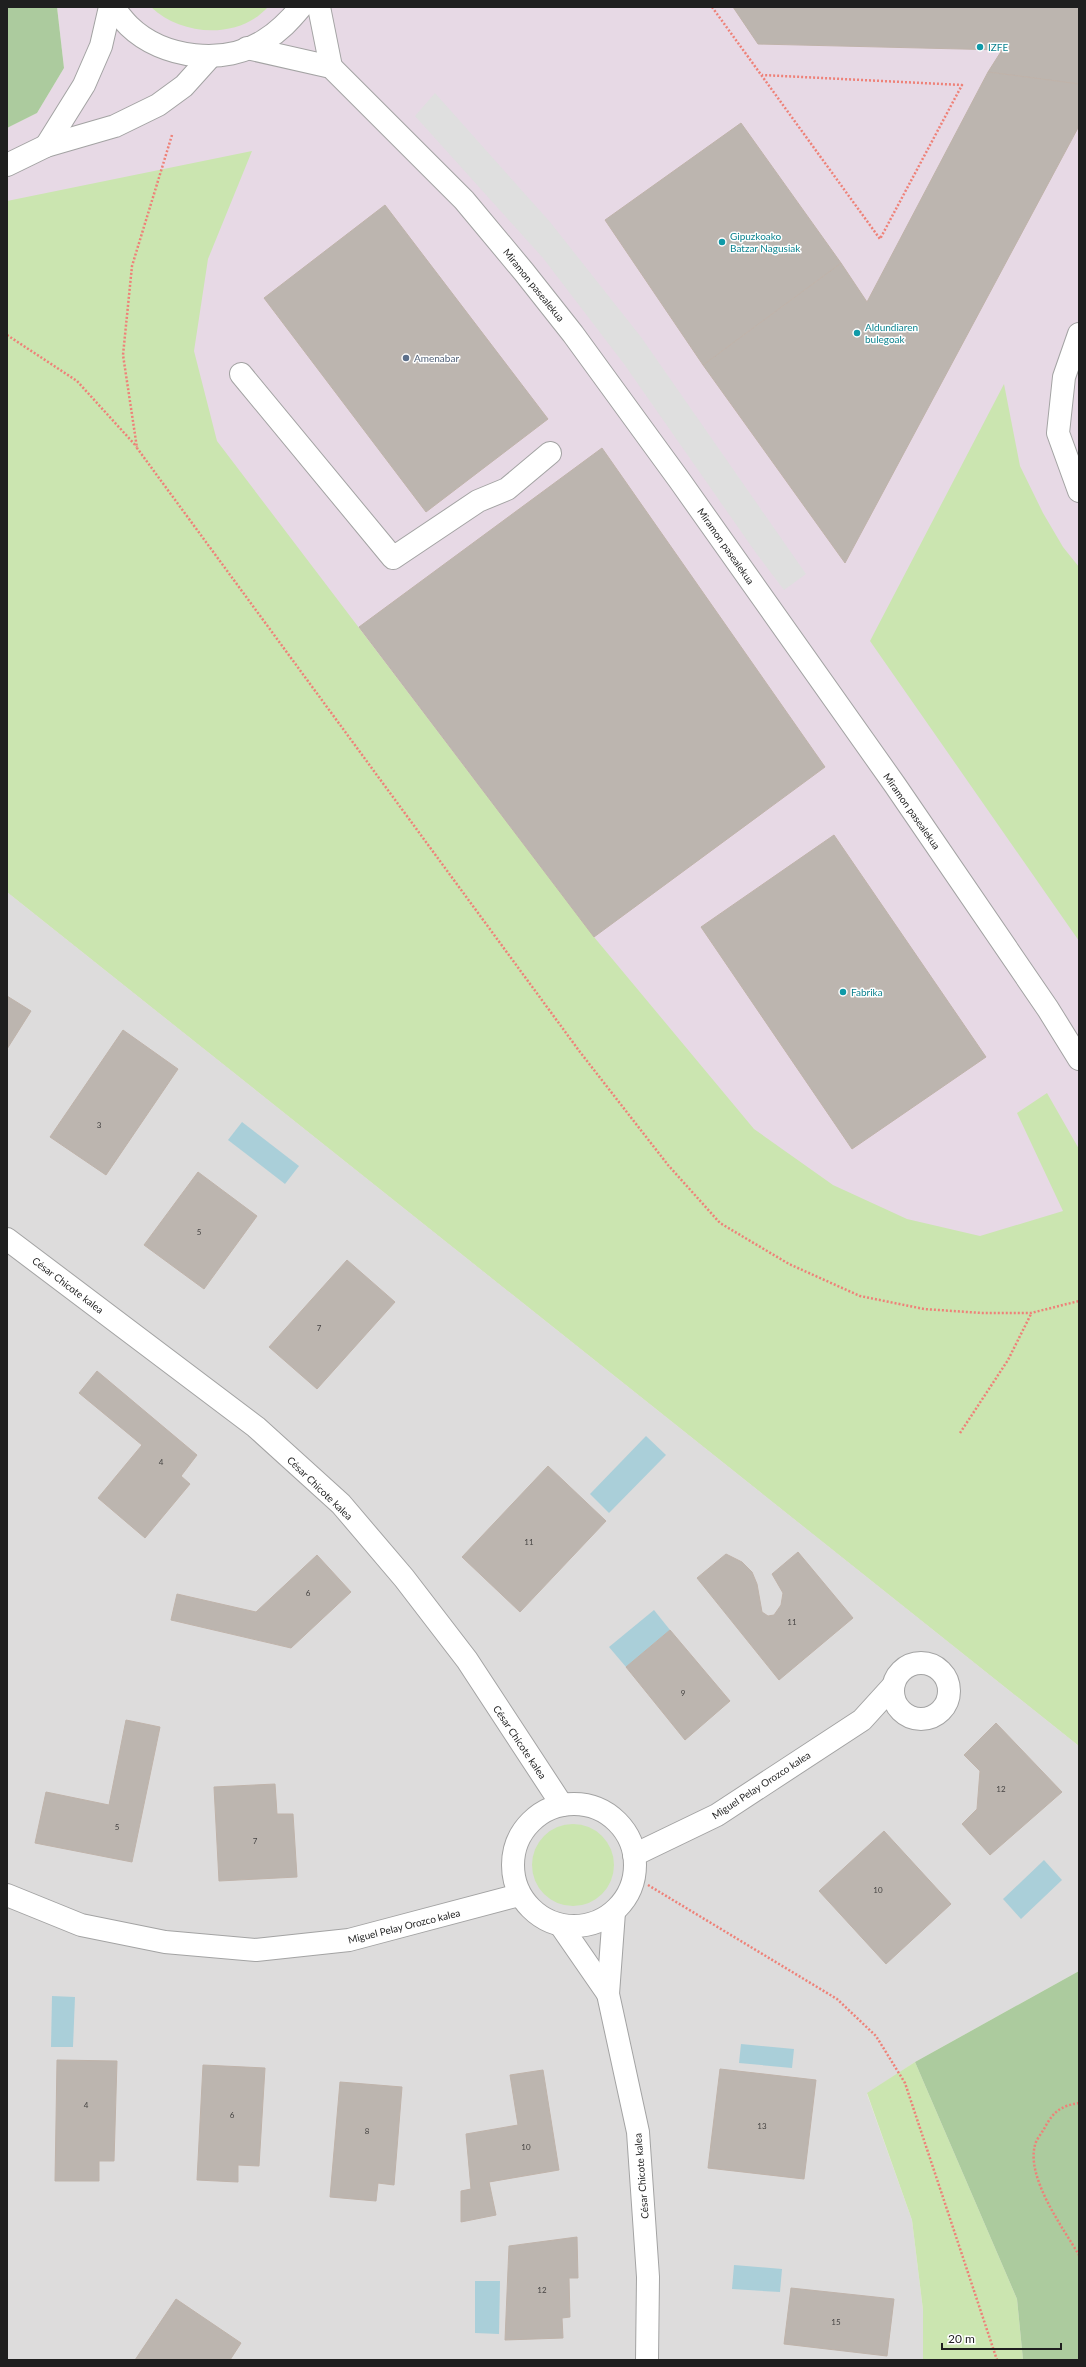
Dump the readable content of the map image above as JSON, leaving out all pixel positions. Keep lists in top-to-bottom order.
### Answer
{
  "streets": {
    "street": ["Miramon pasealekua", "César Chicote kalea", "Miguel Pelay Orozco kalea"]
  },
  "crossings": [
    ["César Chicote kalea", "Miguel Pelay Orozco kalea"]
  ],
  "places": [
    "IZFE",
    "Gipuzkoako Batzar Nagusiak",
    "Aldundiaren bulegoak",
    "Amenabar",
    "Fabrika"
  ],
  "house_numbers": [
    "3",
    "5",
    "7",
    "4",
    "11",
    "6",
    "11",
    "9",
    "12",
    "5",
    "7",
    "10",
    "4",
    "6",
    "13",
    "8",
    "10",
    "12",
    "15"
  ],
  "scale_bar": "20 m"
}
